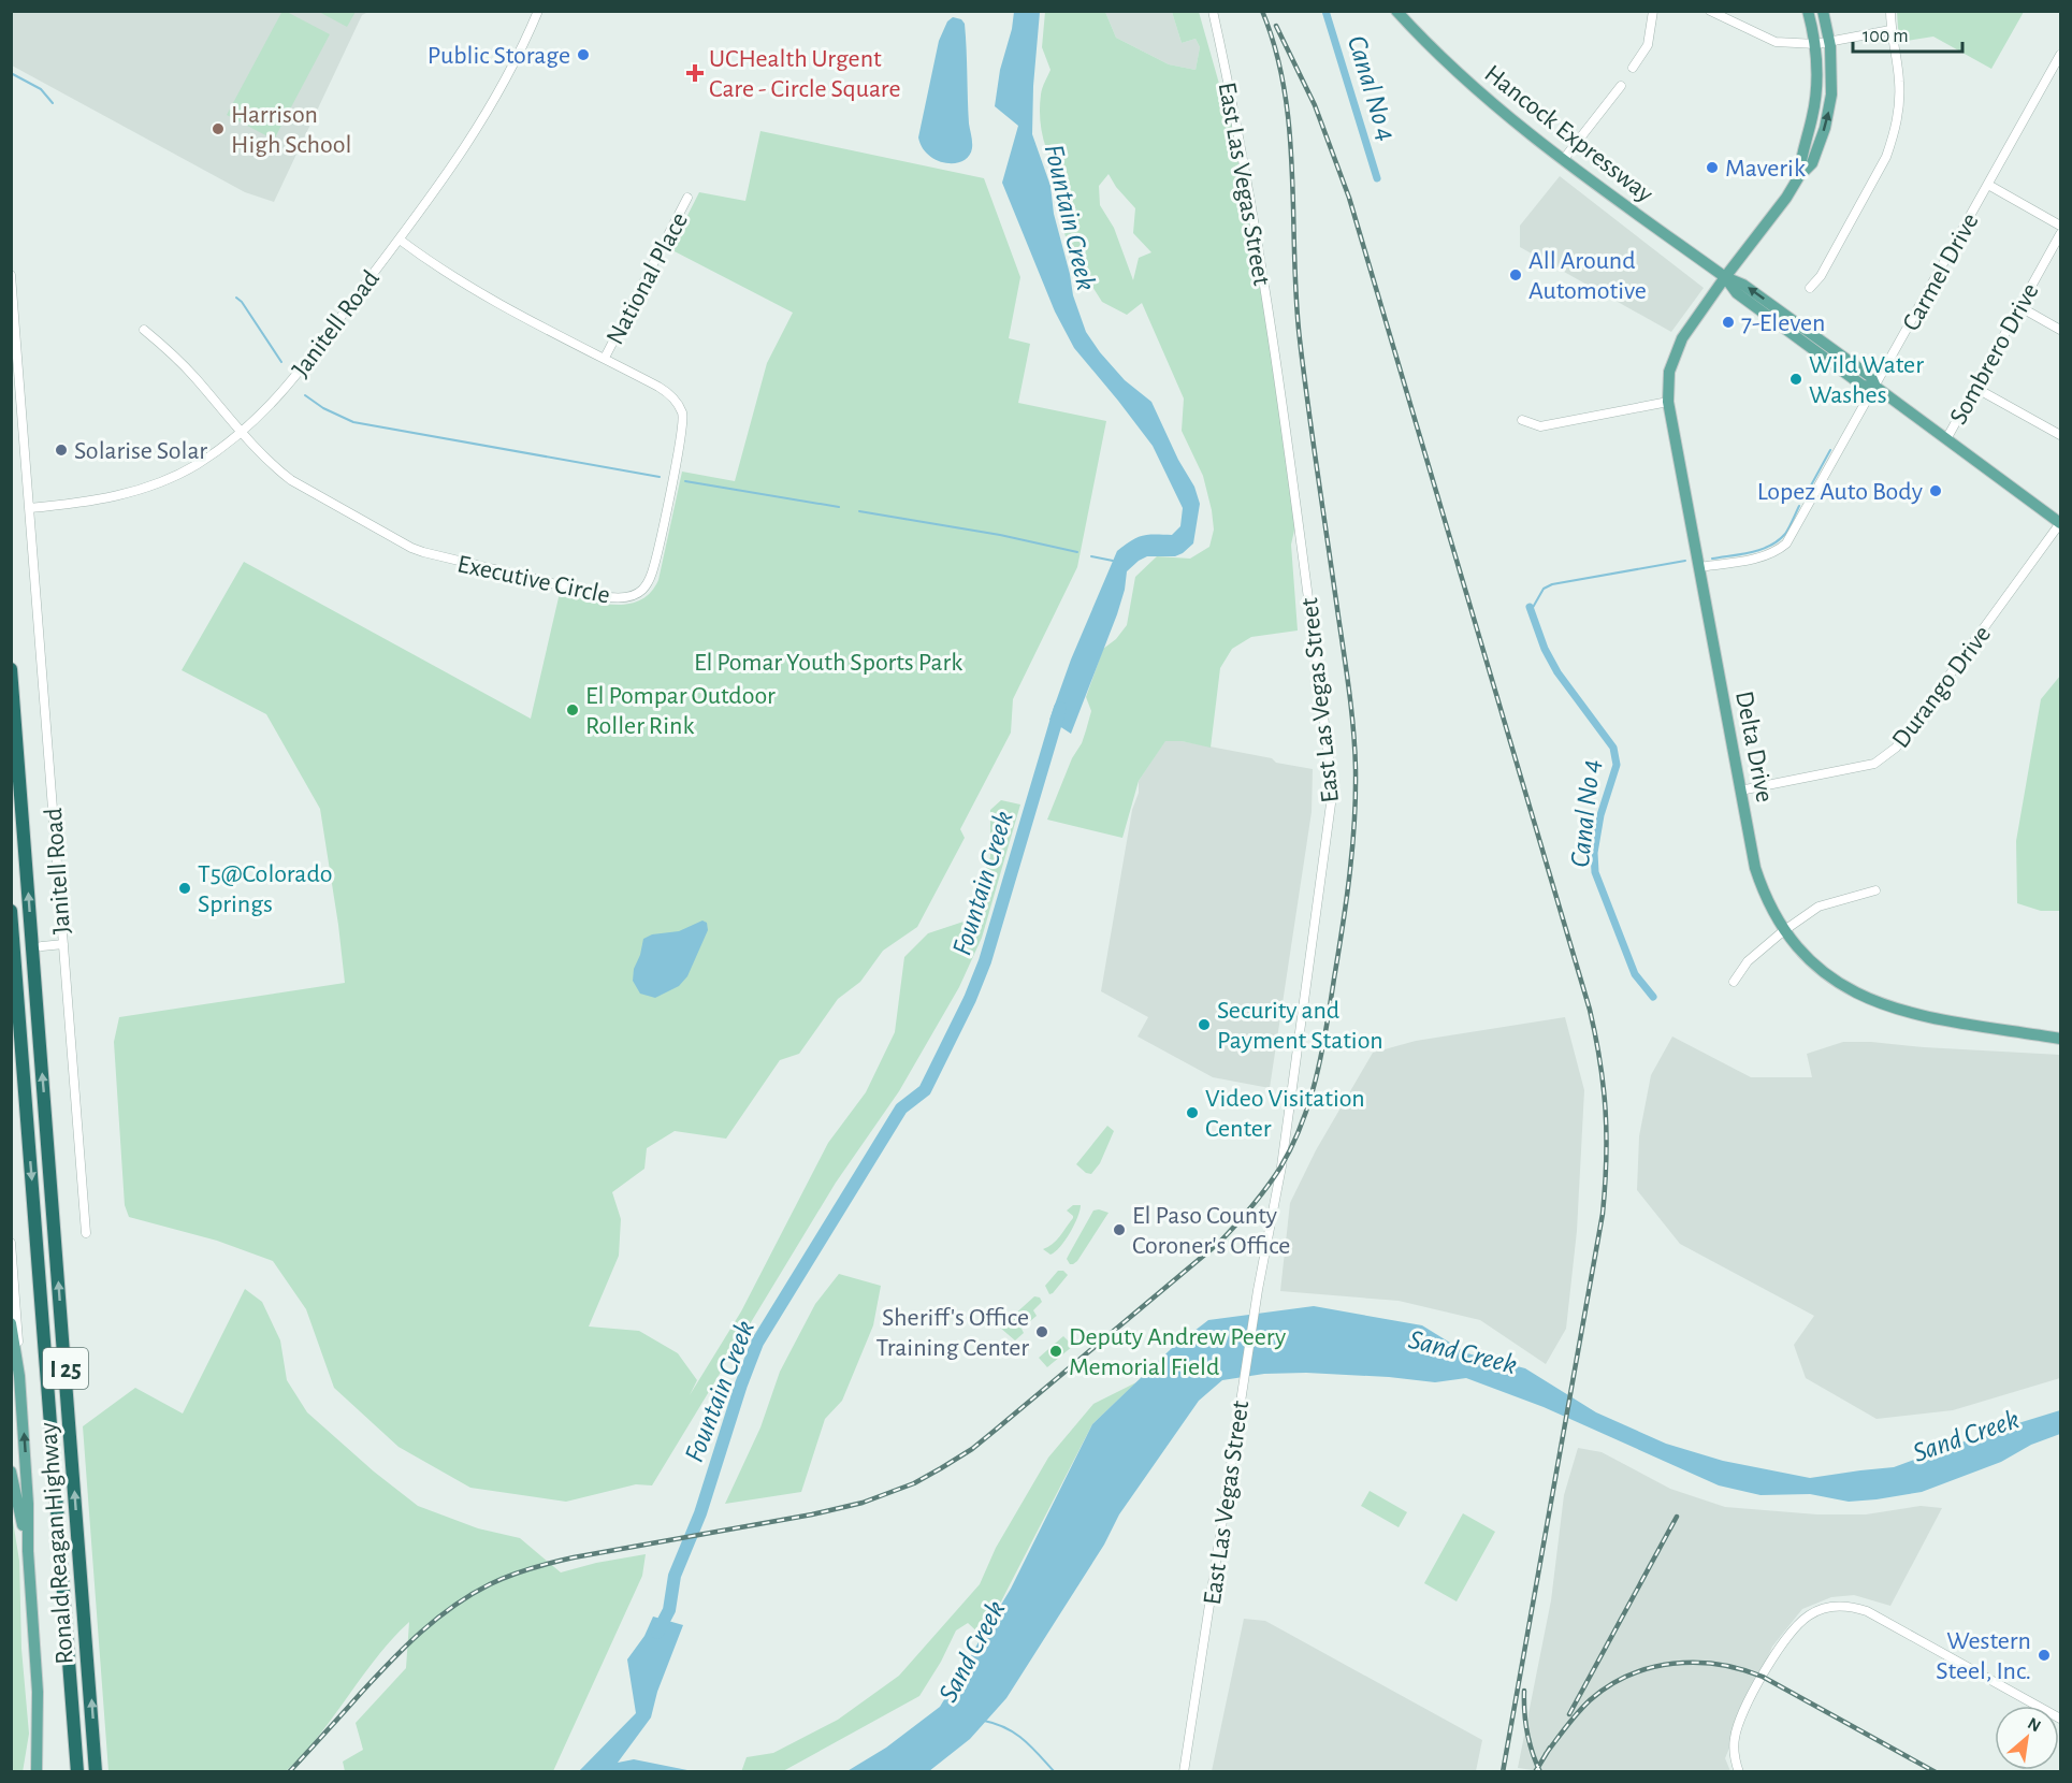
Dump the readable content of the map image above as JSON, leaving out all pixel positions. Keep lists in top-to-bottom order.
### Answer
{
  "streets": {
    "highway": ["I 25", "Ronald Reagan Highway"],
    "main road": ["Hancock Expressway", "Delta Drive"],
    "street": [
      "East Las Vegas Street",
      "Carmel Drive",
      "National Place",
      "Janitell Road",
      "Sombrero Drive",
      "Executive Circle",
      "Durango Drive"
    ]
  },
  "crossings": [
    ["Hancock Expressway", "Carmel Drive"],
    ["Hancock Expressway", "Sombrero Drive"],
    ["Hancock Expressway", "Durango Drive"],
    ["Hancock Expressway", "Delta Drive"],
    ["Carmel Drive", "Delta Drive"],
    ["National Place", "Executive Circle"],
    ["Janitell Road", "Executive Circle"],
    ["Durango Drive", "Delta Drive"]
  ],
  "water": ["Canal No 4", "Fountain Creek", "Sand Creek"],
  "parks": ["El Pomar Youth Sports Park"],
  "places": {
    "other": [
      "Public Storage",
      "Harrison High School",
      "Maverik",
      "All Around Automotive",
      "7-Eleven",
      "Wild Water Washes",
      "Solarise Solar",
      "Lopez Auto Body",
      "El Pompar Outdoor Roller Rink",
      "T5@Colorado Springs",
      "Security and Payment Station",
      "Video Visitation Center",
      "El Paso County Coroner's Office",
      "Sheriff's Office Training Center",
      "Deputy Andrew Peery Memorial Field",
      "Western Steel, Inc."
    ],
    "health": ["UCHealth Urgent Care - Circle Square"]
  },
  "scale_bar": "100 m",
  "north": "top right"
}
